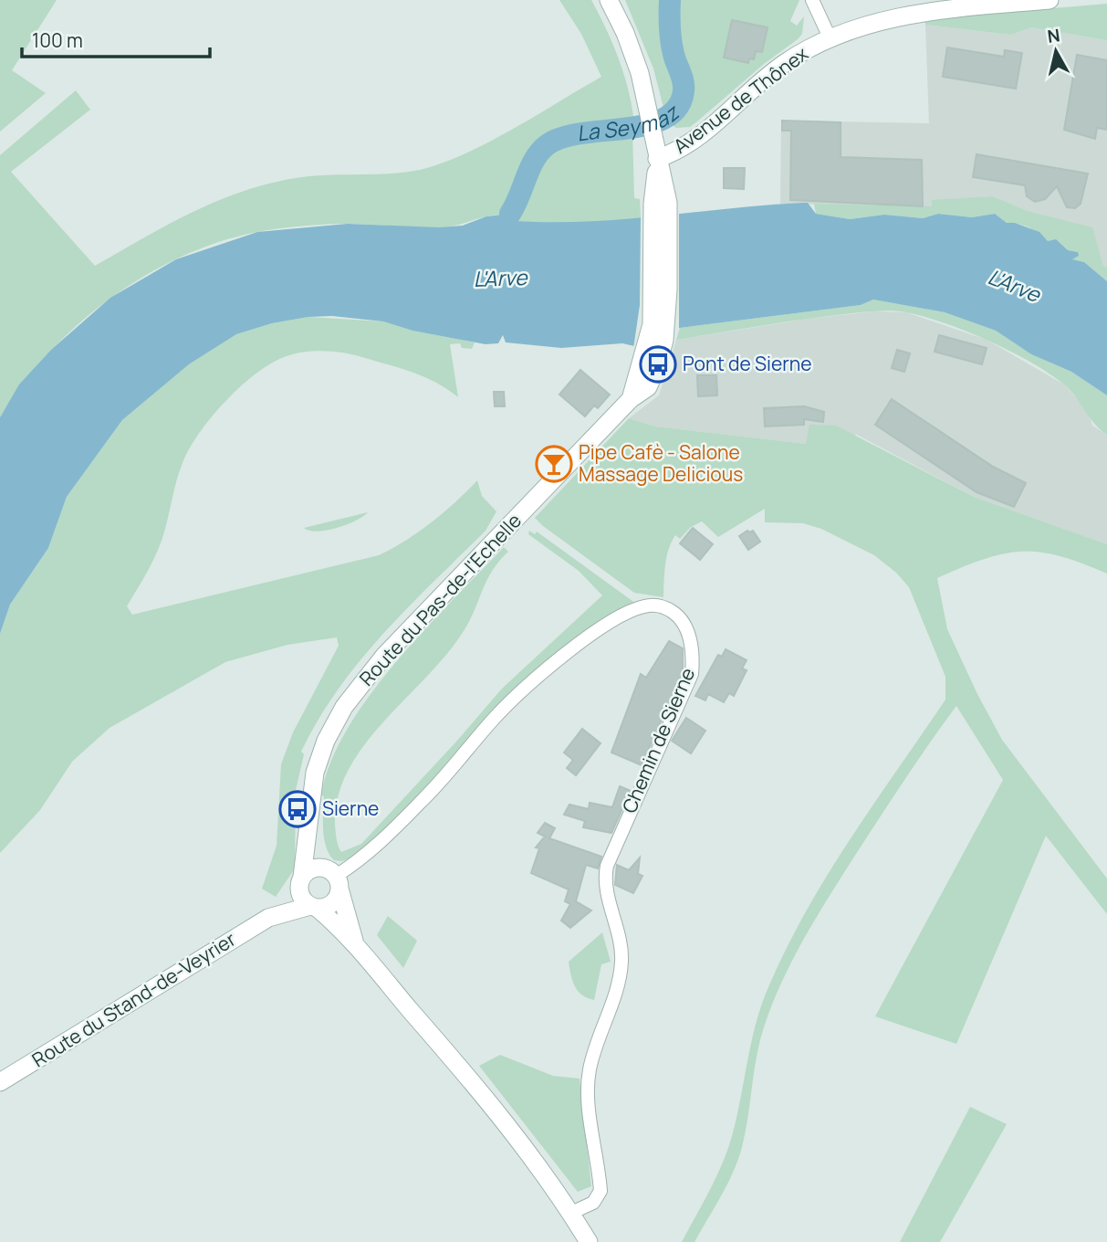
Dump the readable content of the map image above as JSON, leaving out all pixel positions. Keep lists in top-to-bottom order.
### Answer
{
  "streets": {
    "main road": ["Avenue de Thônex", "Route du Pas-de-l'Echelle", "Route du Stand-de-Veyrier"],
    "street": ["Chemin de Sierne"]
  },
  "crossings": [
    ["Route du Pas-de-l'Echelle", "Chemin de Sierne"],
    ["Route du Pas-de-l'Echelle", "Route du Stand-de-Veyrier"],
    ["Chemin de Sierne", "Route du Stand-de-Veyrier"]
  ],
  "water": ["La Seymaz", "L'Arve"],
  "places": {
    "bus stop": ["Pont de Sierne", "Sierne"],
    "bar": ["Pipe Cafè - Salone Massage Delicious"]
  },
  "scale_bar": "100 m",
  "north": "top"
}
